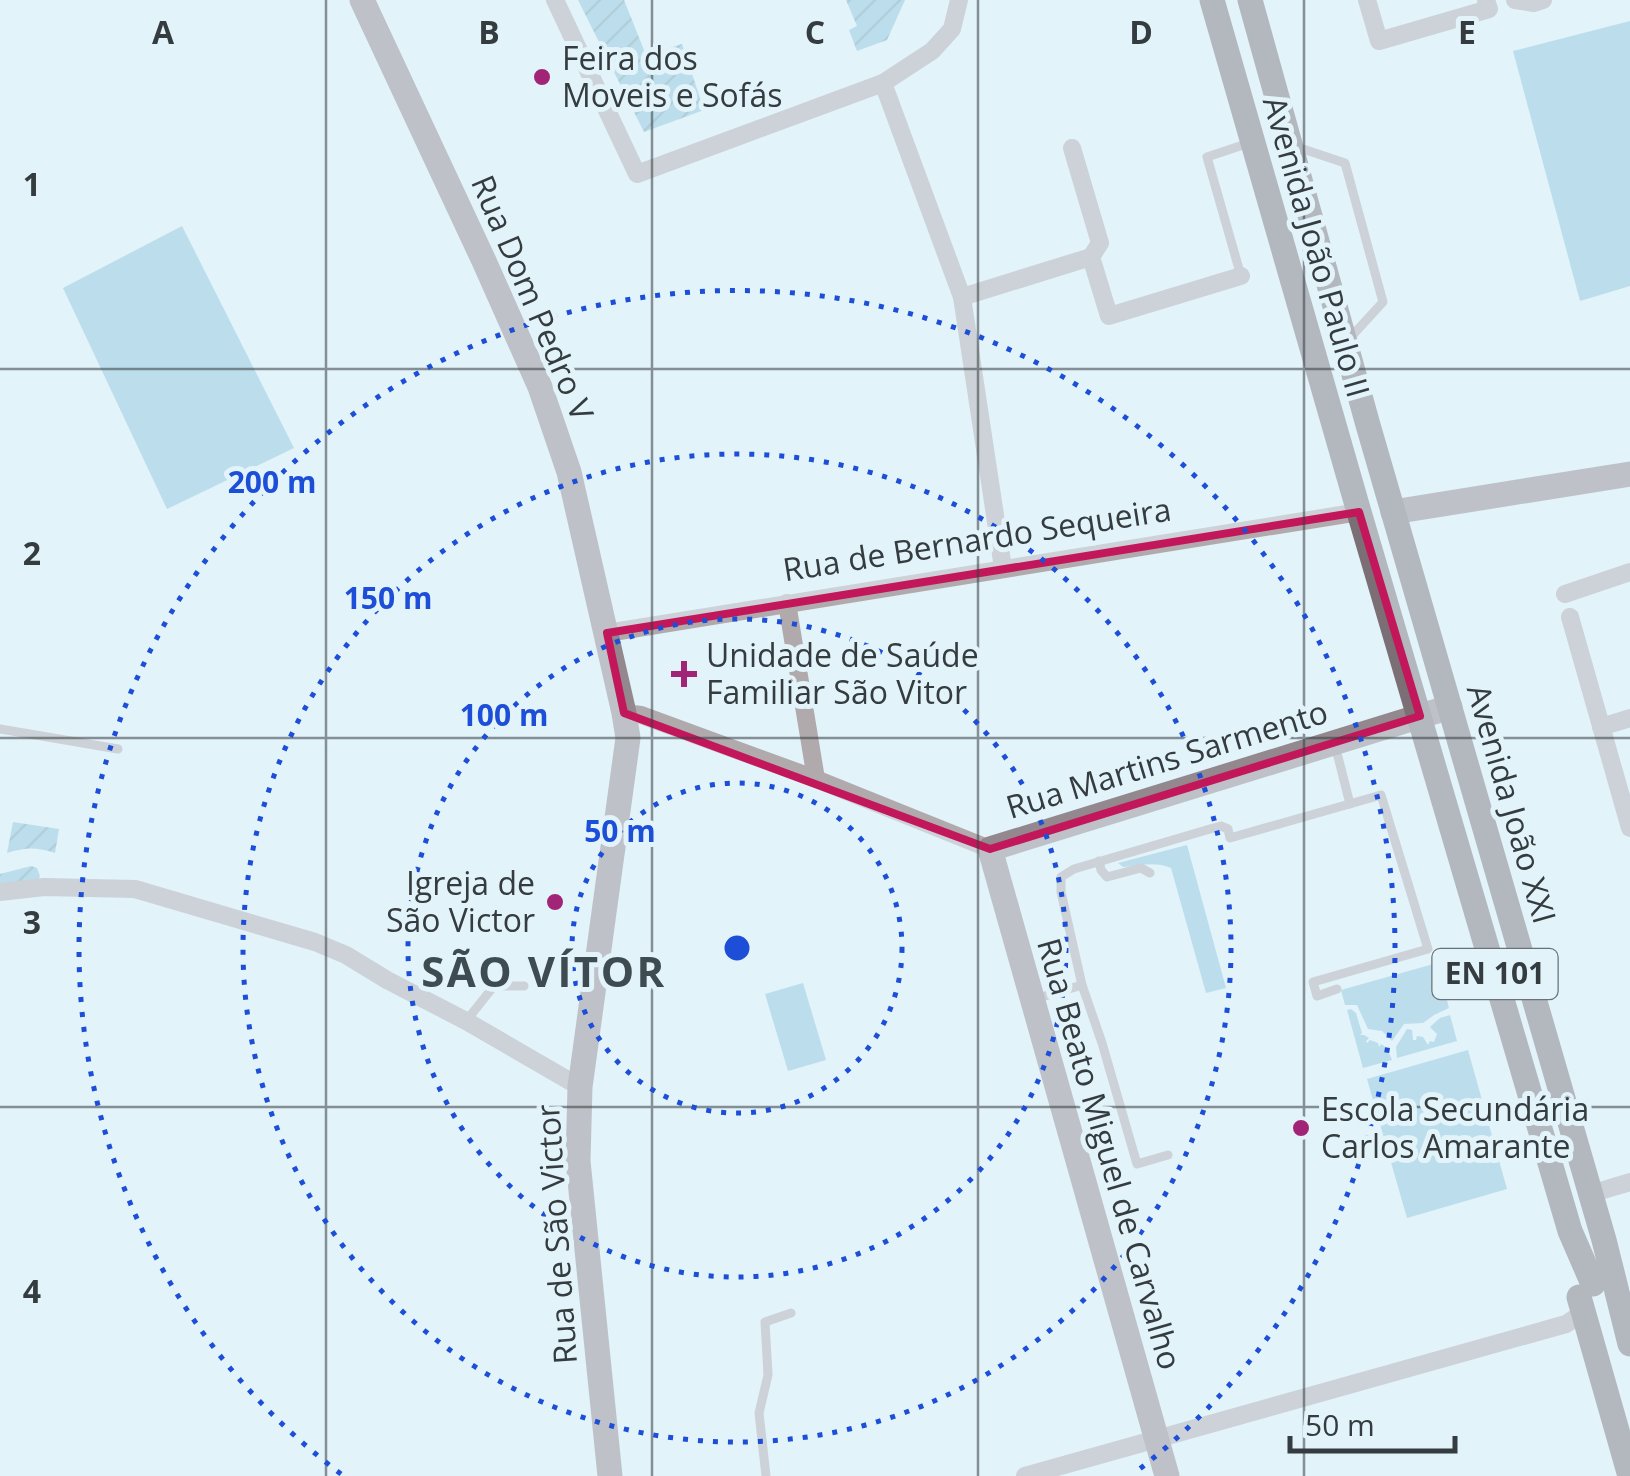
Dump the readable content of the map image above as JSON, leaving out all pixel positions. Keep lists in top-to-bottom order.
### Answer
{
  "streets": {
    "main road": ["Avenida João Paulo II", "Avenida João XXI", "EN 101"],
    "street": [
      "Rua Dom Pedro V",
      "Rua de Bernardo Sequeira",
      "Rua Martins Sarmento",
      "Rua Beato Miguel de Carvalho",
      "Rua de São Victor"
    ]
  },
  "crossings": [
    ["Avenida João Paulo II", "Rua de Bernardo Sequeira"],
    ["Avenida João Paulo II", "Avenida João XXI"],
    ["Rua Dom Pedro V", "Rua de Bernardo Sequeira"],
    ["Rua Dom Pedro V", "Rua de São Victor"],
    ["Rua de Bernardo Sequeira", "Avenida João XXI"],
    ["Rua de Bernardo Sequeira", "Rua de São Victor"],
    ["Rua Martins Sarmento", "Avenida João XXI"],
    ["Rua Martins Sarmento", "Rua Beato Miguel de Carvalho"],
    ["Rua Martins Sarmento", "Rua de São Victor"]
  ],
  "districts": ["SÃO VÍTOR"],
  "places": {
    "other": ["Feira dos Moveis e Sofás", "Igreja de São Victor", "Escola Secundária Carlos Amarante"],
    "health": ["Unidade de Saúde Familiar São Vitor"]
  },
  "scale_bar": "50 m",
  "grid": {
    "columns": [
      "A",
      "B",
      "C",
      "D",
      "E"
    ],
    "rows": [
      "1",
      "2",
      "3",
      "4"
    ]
  },
  "rings": [
    "200 m",
    "150 m",
    "100 m",
    "50 m"
  ]
}
